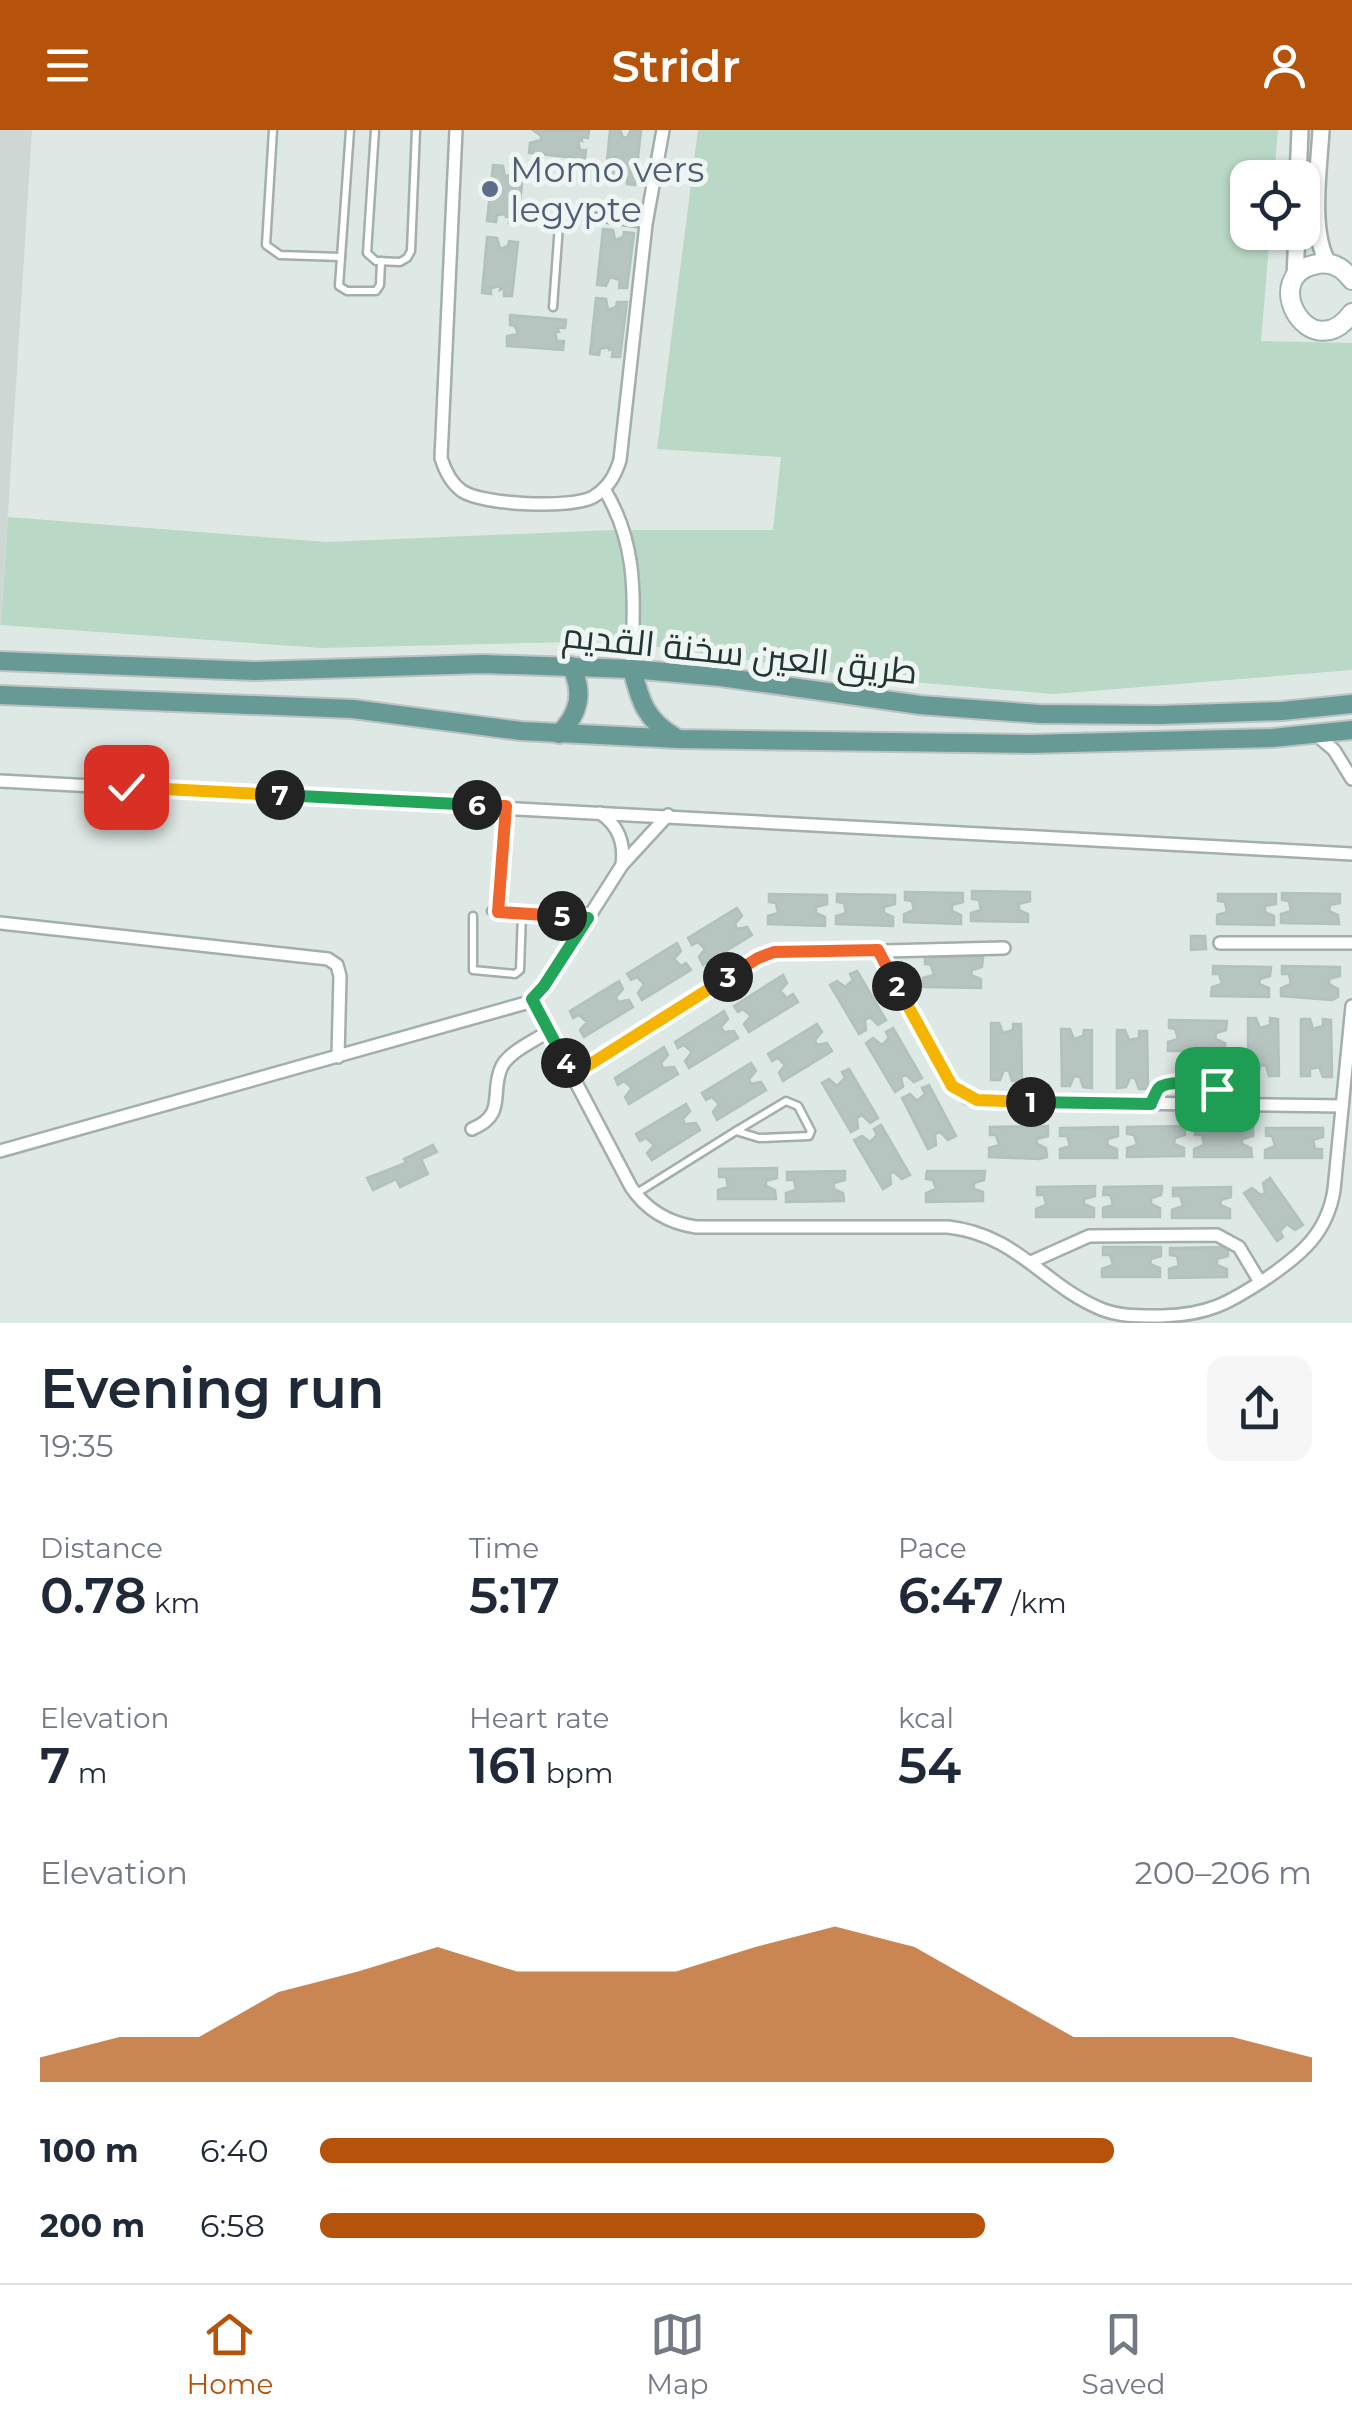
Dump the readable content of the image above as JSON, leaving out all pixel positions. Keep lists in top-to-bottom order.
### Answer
{
  "streets": {
    "main road": ["طريق العين سخنة القديم"]
  },
  "places": ["Momo vers legypte"],
  "page": {
    "header": "Stridr",
    "pins": [
      "7",
      "6",
      "5",
      "3",
      "2",
      "4",
      "1"
    ],
    "heading": ["Evening run", "19:35"],
    "stats": [
      ["Distance", "0.78 km"],
      ["Time", "5:17"],
      ["Pace", "6:47 /km"],
      ["Elevation", "7 m"],
      ["Heart rate", "161 bpm"],
      ["kcal", "54"]
    ],
    "chart": ["Elevation", "200–206 m"],
    "list": [
      {
        "name": "100 m",
        "note": "6:40"
      },
      {
        "name": "200 m",
        "note": "6:58"
      }
    ],
    "tabs": ["Home", "Map", "Saved"]
  }
}
